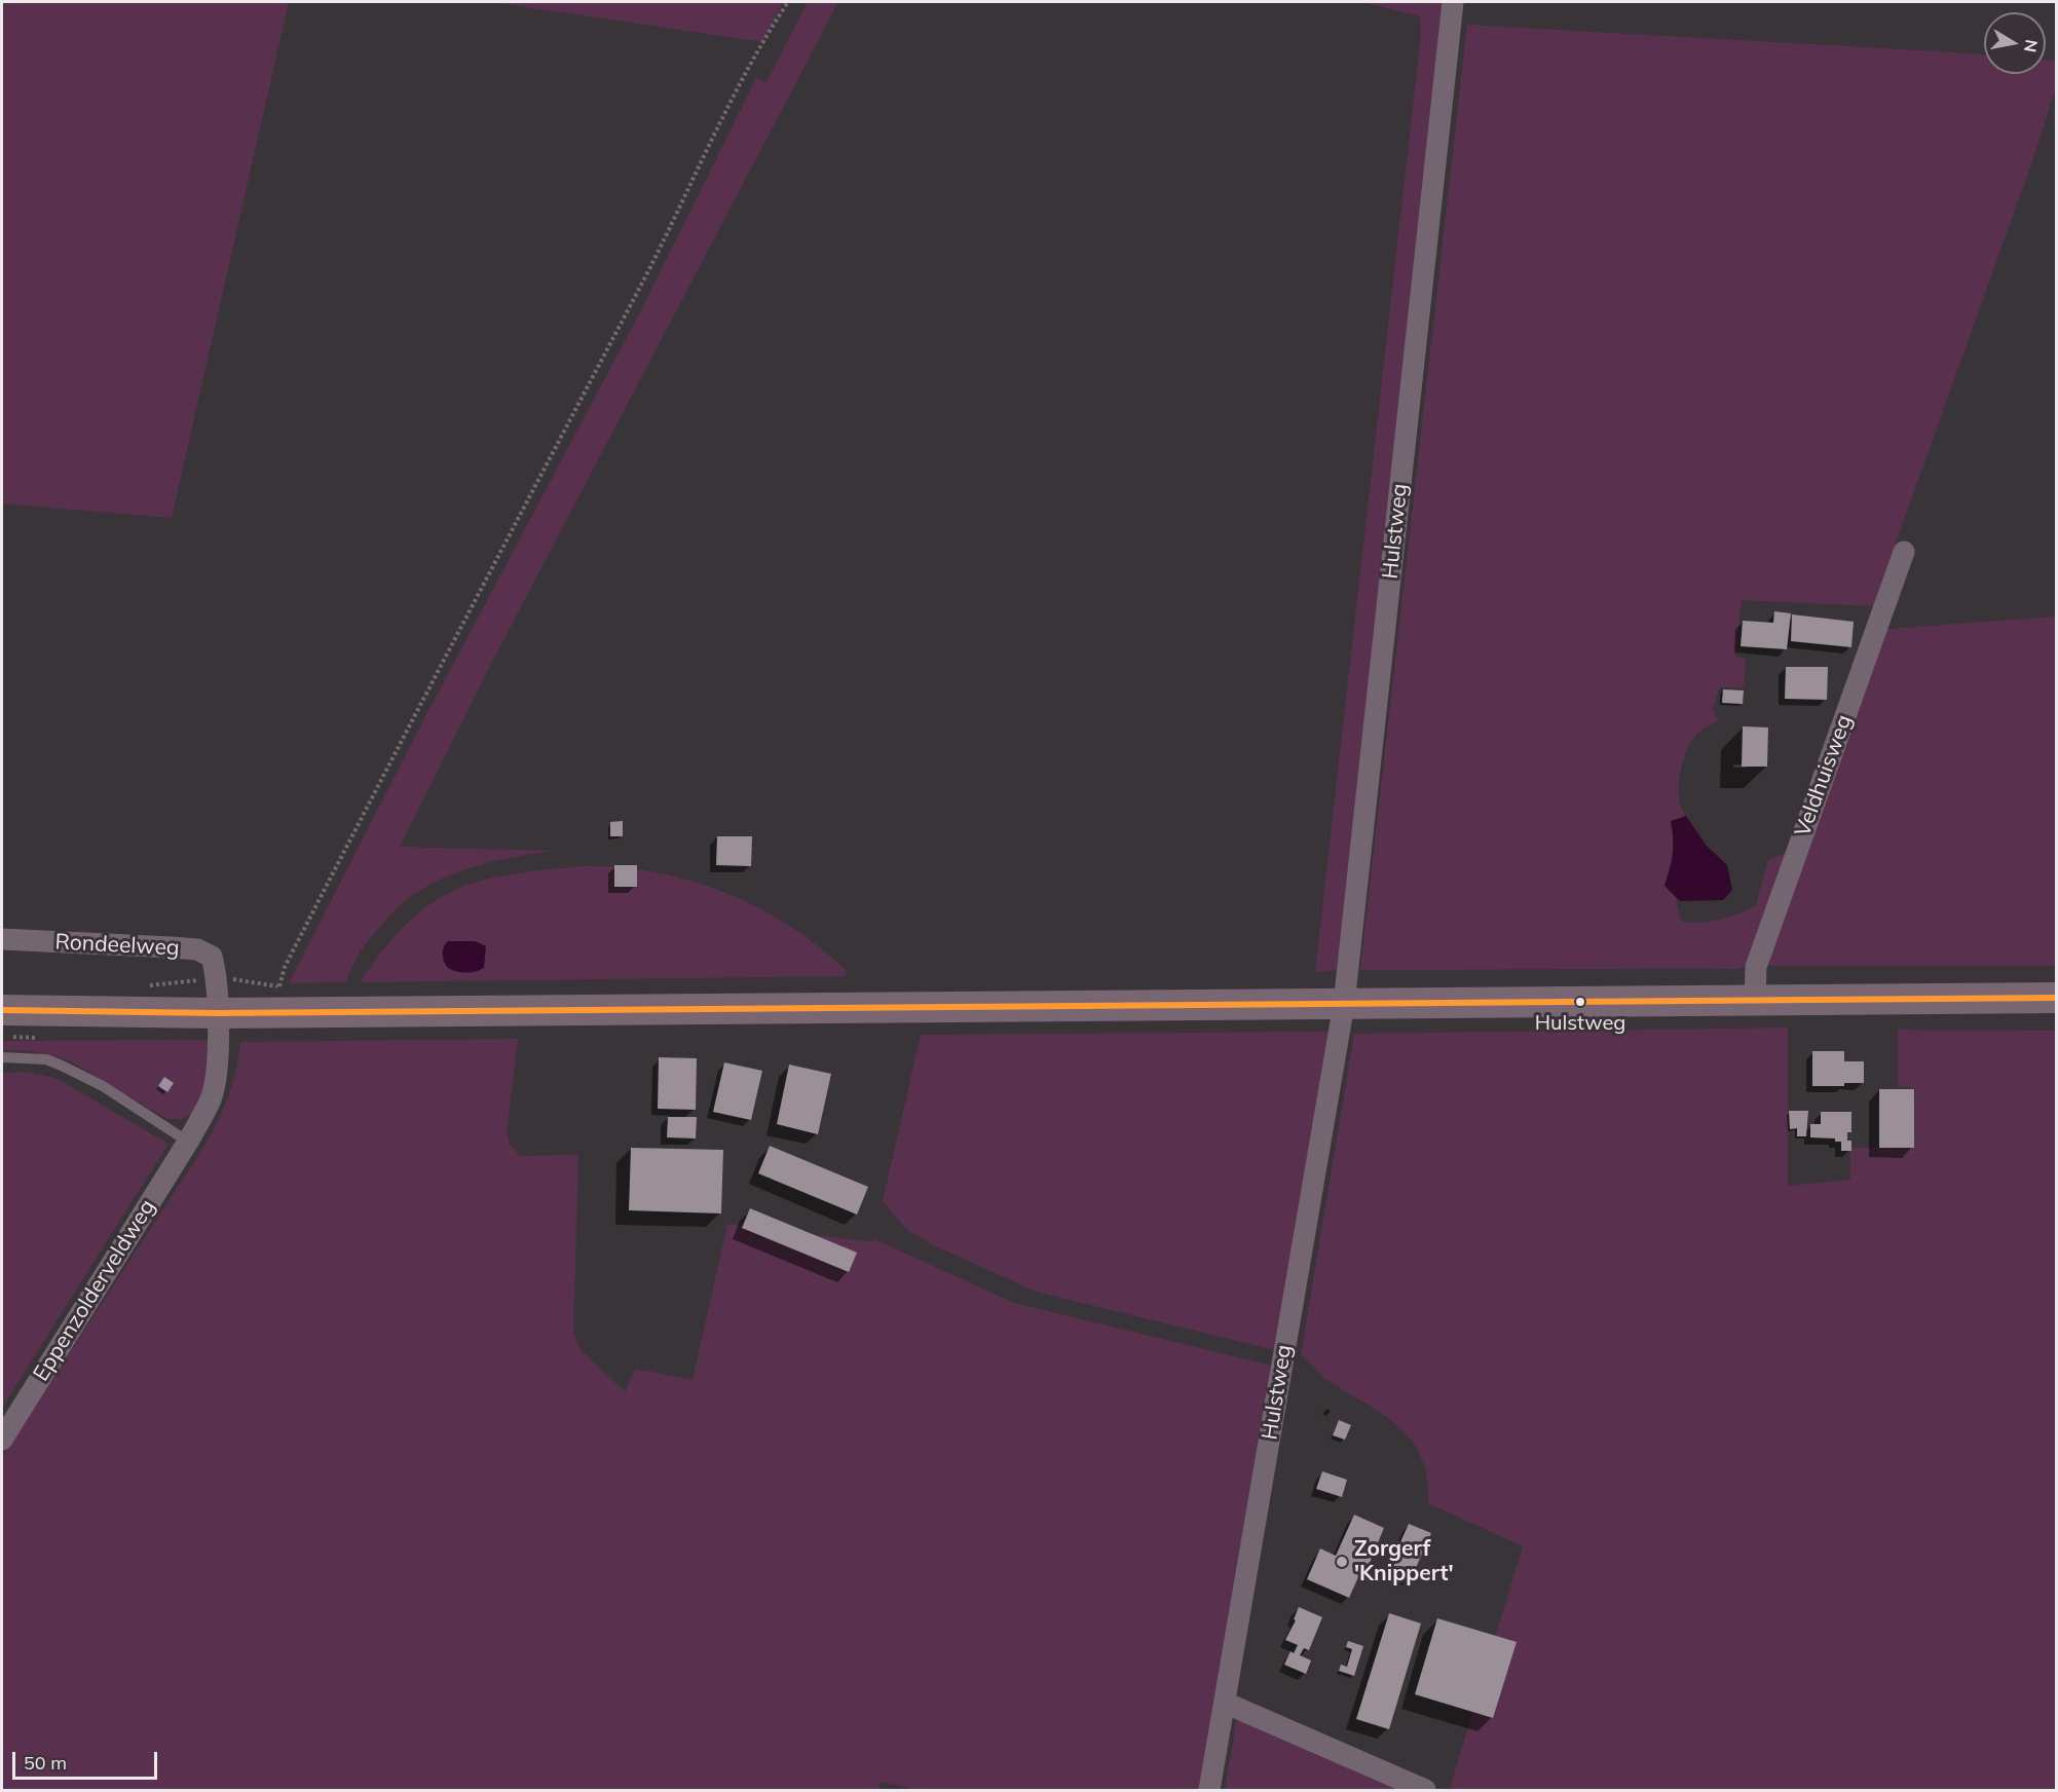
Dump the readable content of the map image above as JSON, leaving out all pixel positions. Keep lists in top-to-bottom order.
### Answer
{
  "streets": {
    "street": [
      "Hulstweg",
      "Veldhuisweg",
      "Rondeelweg",
      "Eppenzolderveldweg"
    ]
  },
  "crossings": [
    ["Rondeelweg", "Eppenzolderveldweg"]
  ],
  "places": ["Hulstweg", "Zorgerf 'Knippert'"],
  "scale_bar": "50 m",
  "north": "right"
}
